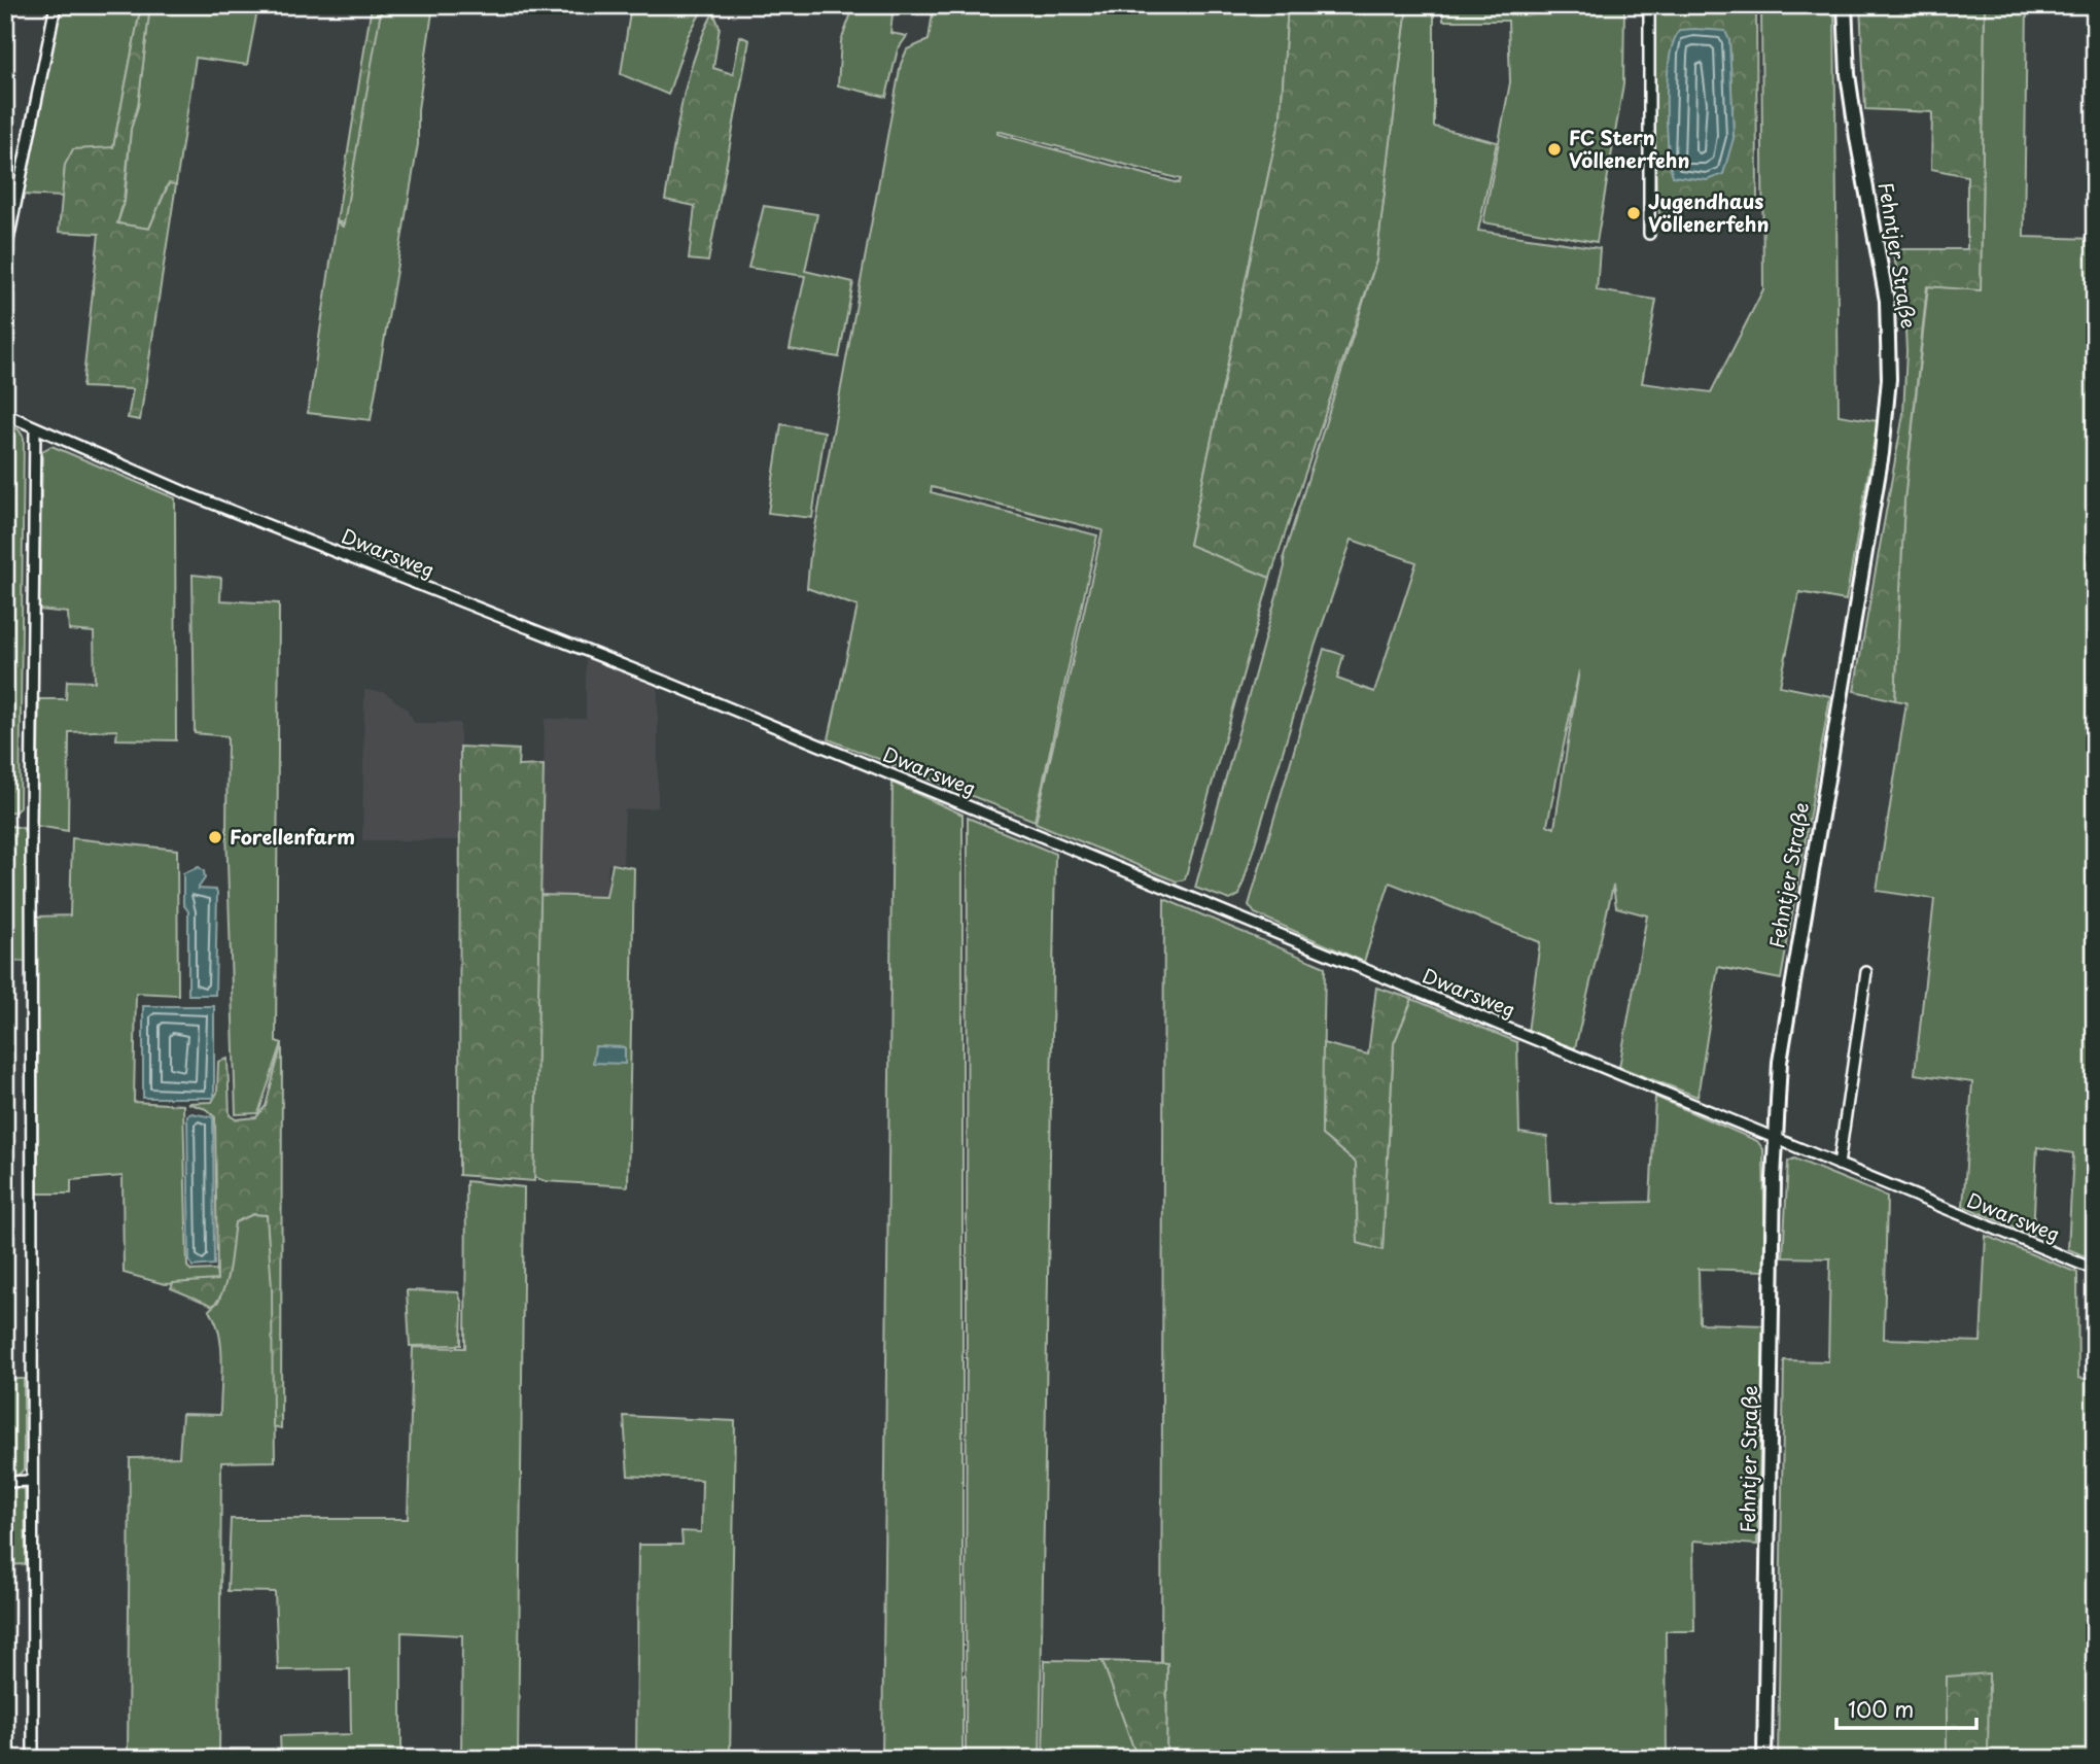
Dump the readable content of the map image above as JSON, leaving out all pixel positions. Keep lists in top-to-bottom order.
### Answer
{
  "streets": {
    "street": ["Fehntjer Straße", "Dwarsweg"]
  },
  "crossings": [
    ["Fehntjer Straße", "Dwarsweg"]
  ],
  "places": ["FC Stern Völlenerfehn", "Jugendhaus Völlenerfehn", "Forellenfarm"],
  "scale_bar": "100 m"
}
